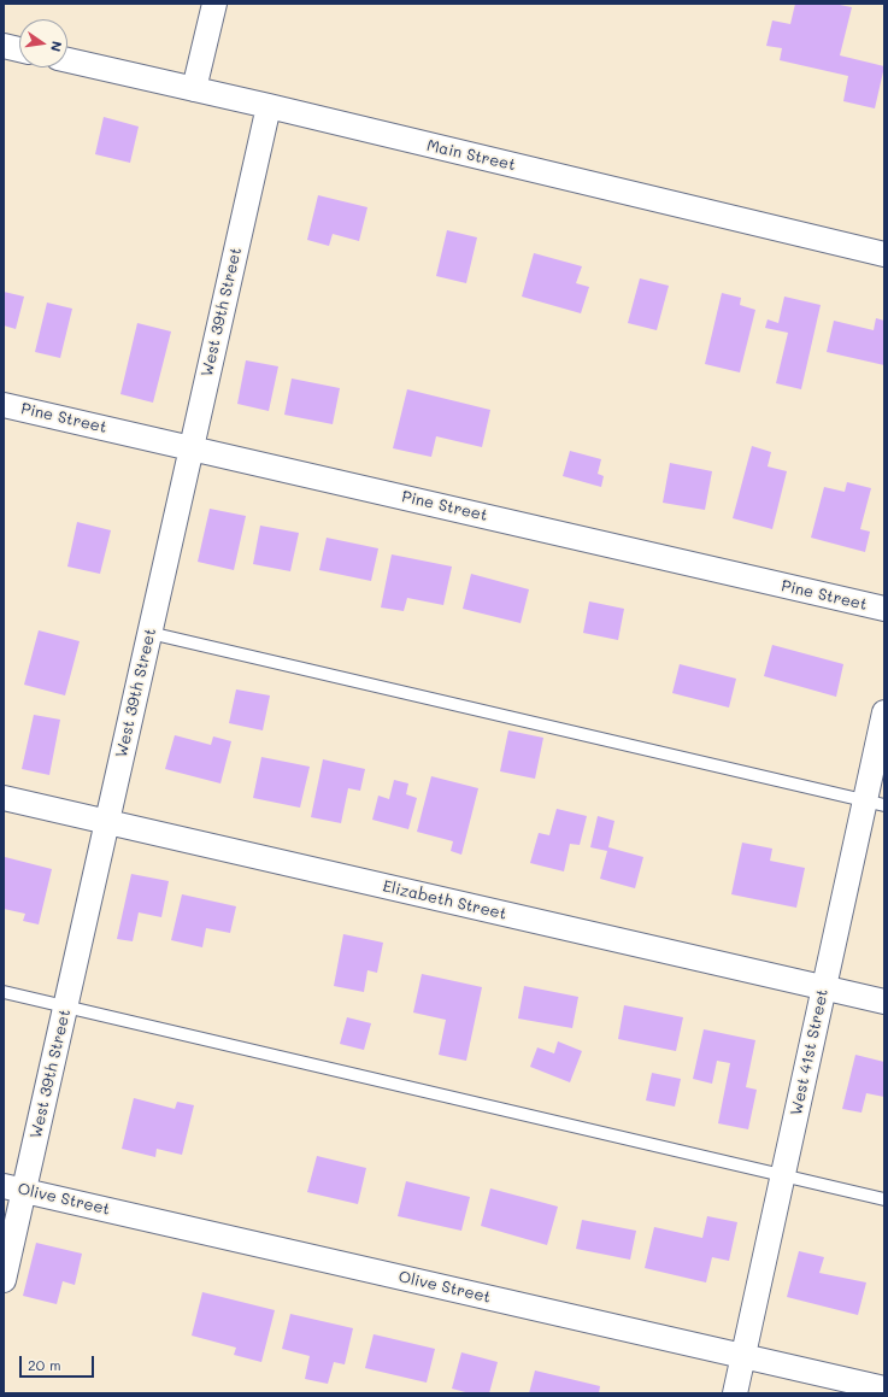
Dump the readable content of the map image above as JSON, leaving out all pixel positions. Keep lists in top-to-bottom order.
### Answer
{
  "streets": {
    "street": [
      "Main Street",
      "West 39th Street",
      "Pine Street",
      "Elizabeth Street",
      "West 41st Street",
      "Olive Street"
    ]
  },
  "crossings": [
    ["Main Street", "West 39th Street"],
    ["West 39th Street", "Pine Street"],
    ["West 39th Street", "Elizabeth Street"],
    ["West 39th Street", "Olive Street"],
    ["Elizabeth Street", "West 41st Street"],
    ["West 41st Street", "Olive Street"]
  ],
  "scale_bar": "20 m",
  "north": "right"
}
